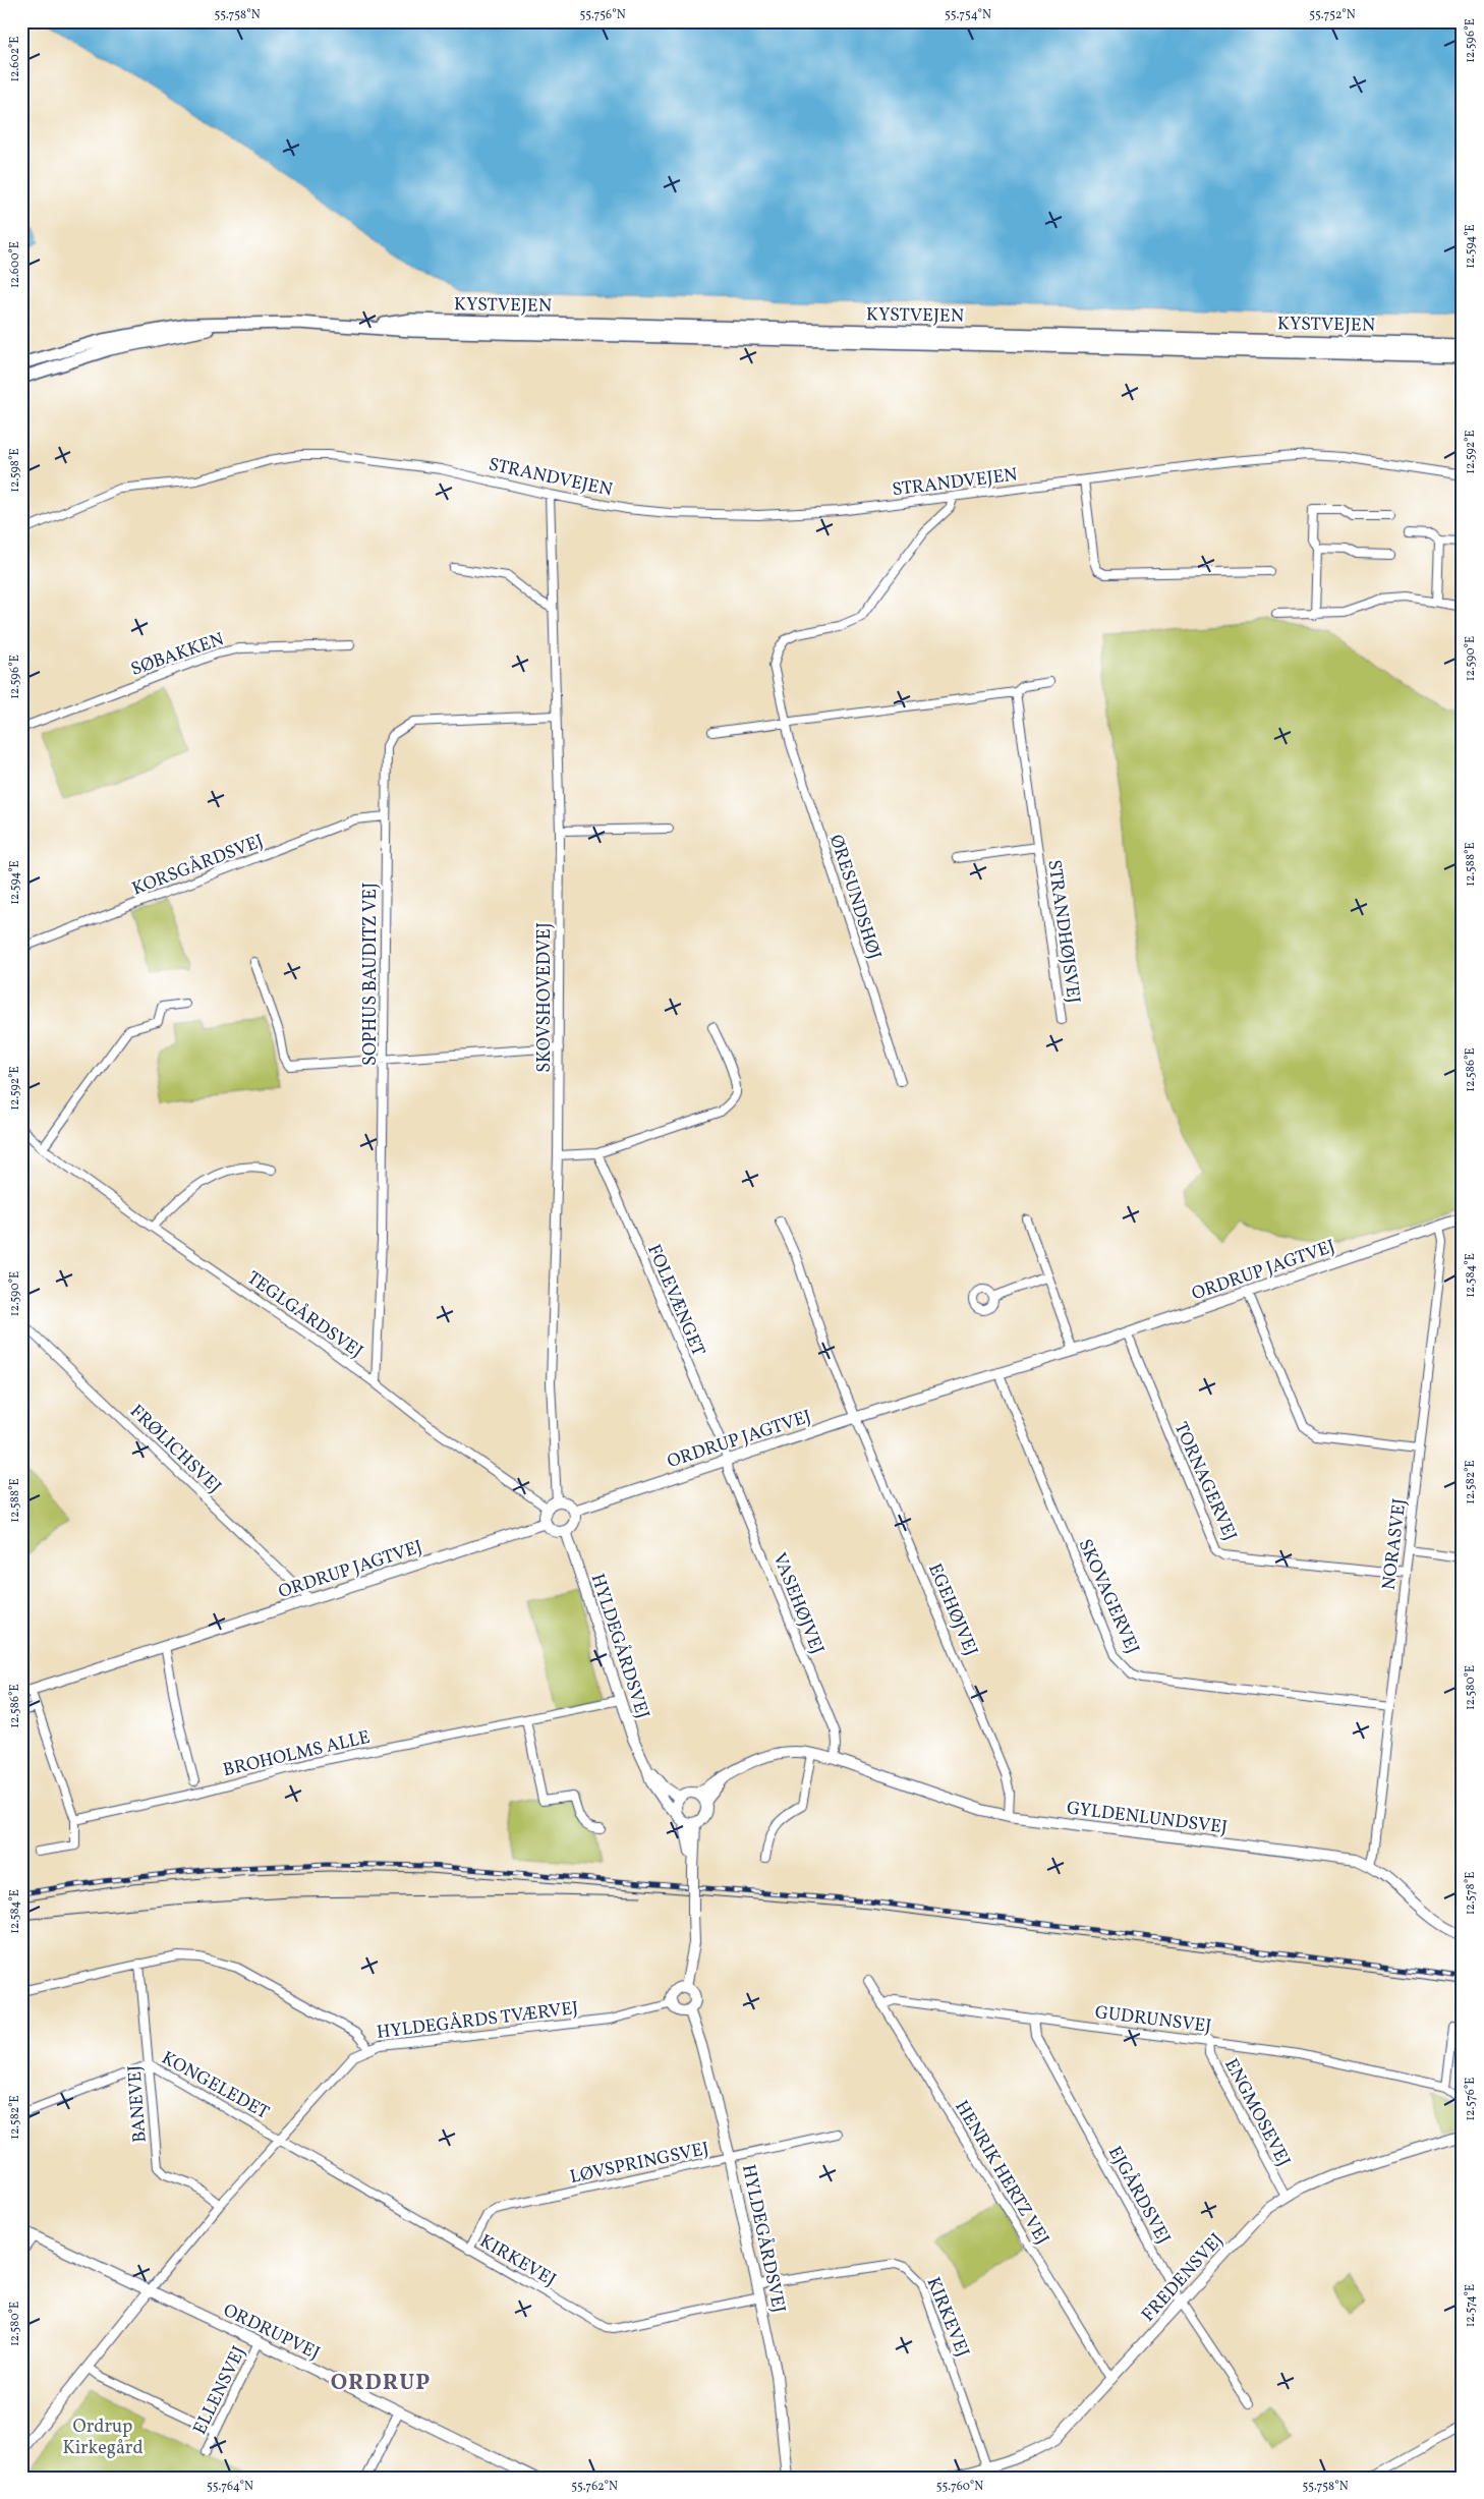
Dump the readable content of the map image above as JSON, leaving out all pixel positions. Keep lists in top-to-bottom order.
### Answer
{
  "streets": {
    "main road": ["KYSTVEJEN"],
    "street": [
      "STRANDVEJEN",
      "SØBAKKEN",
      "KORSGÅRDSVEJ",
      "ØRESUNDSHØJ",
      "STRANDHØJSVEJ",
      "SOPHUS BAUDITZ VEJ",
      "SKOVSHOVEDVEJ",
      "ORDRUP JAGTVEJ",
      "FOLEVÆNGET",
      "TEGLGÅRDSVEJ",
      "FRØLICHSVEJ",
      "TORNAGERVEJ",
      "NORASVEJ",
      "SKOVAGERVEJ",
      "VASEHØJVEJ",
      "EGEHØJVEJ",
      "HYLDEGÅRDSVEJ",
      "BROHOLMS ALLE",
      "GYLDENLUNDSVEJ",
      "GUDRUNSVEJ",
      "HYLDEGÅRDS TVÆRVEJ",
      "KONGELEDET",
      "BANEVEJ",
      "ENGMOSEVEJ",
      "LØVSPRINGSVEJ",
      "HENRIK HERTZ VEJ",
      "EJGÅRDSVEJ",
      "KIRKEVEJ",
      "FREDENSVEJ",
      "ORDRUPVEJ",
      "ELLENSVEJ"
    ]
  },
  "crossings": [
    ["STRANDVEJEN", "ØRESUNDSHØJ"],
    ["STRANDVEJEN", "SKOVSHOVEDVEJ"],
    ["KORSGÅRDSVEJ", "SOPHUS BAUDITZ VEJ"],
    ["SOPHUS BAUDITZ VEJ", "SKOVSHOVEDVEJ"],
    ["SOPHUS BAUDITZ VEJ", "TEGLGÅRDSVEJ"],
    ["SKOVSHOVEDVEJ", "ORDRUP JAGTVEJ"],
    ["SKOVSHOVEDVEJ", "TEGLGÅRDSVEJ"],
    ["SKOVSHOVEDVEJ", "HYLDEGÅRDSVEJ"],
    ["ORDRUP JAGTVEJ", "FOLEVÆNGET"],
    ["ORDRUP JAGTVEJ", "TEGLGÅRDSVEJ"],
    ["ORDRUP JAGTVEJ", "FRØLICHSVEJ"],
    ["ORDRUP JAGTVEJ", "TORNAGERVEJ"],
    ["ORDRUP JAGTVEJ", "NORASVEJ"],
    ["ORDRUP JAGTVEJ", "SKOVAGERVEJ"],
    ["ORDRUP JAGTVEJ", "VASEHØJVEJ"],
    ["ORDRUP JAGTVEJ", "EGEHØJVEJ"],
    ["ORDRUP JAGTVEJ", "HYLDEGÅRDSVEJ"],
    ["FOLEVÆNGET", "VASEHØJVEJ"],
    ["TEGLGÅRDSVEJ", "HYLDEGÅRDSVEJ"],
    ["TORNAGERVEJ", "NORASVEJ"],
    ["NORASVEJ", "SKOVAGERVEJ"],
    ["NORASVEJ", "GYLDENLUNDSVEJ"],
    ["VASEHØJVEJ", "GYLDENLUNDSVEJ"],
    ["EGEHØJVEJ", "GYLDENLUNDSVEJ"],
    ["HYLDEGÅRDSVEJ", "BROHOLMS ALLE"],
    ["HYLDEGÅRDSVEJ", "GYLDENLUNDSVEJ"],
    ["HYLDEGÅRDSVEJ", "HYLDEGÅRDS TVÆRVEJ"],
    ["HYLDEGÅRDSVEJ", "LØVSPRINGSVEJ"],
    ["HYLDEGÅRDSVEJ", "KIRKEVEJ"],
    ["GUDRUNSVEJ", "ENGMOSEVEJ"],
    ["GUDRUNSVEJ", "HENRIK HERTZ VEJ"],
    ["GUDRUNSVEJ", "EJGÅRDSVEJ"],
    ["HYLDEGÅRDS TVÆRVEJ", "KONGELEDET"],
    ["HYLDEGÅRDS TVÆRVEJ", "BANEVEJ"],
    ["HYLDEGÅRDS TVÆRVEJ", "KIRKEVEJ"],
    ["HYLDEGÅRDS TVÆRVEJ", "ORDRUPVEJ"],
    ["KONGELEDET", "BANEVEJ"],
    ["KONGELEDET", "KIRKEVEJ"],
    ["ENGMOSEVEJ", "FREDENSVEJ"],
    ["LØVSPRINGSVEJ", "KIRKEVEJ"],
    ["HENRIK HERTZ VEJ", "FREDENSVEJ"],
    ["EJGÅRDSVEJ", "FREDENSVEJ"],
    ["KIRKEVEJ", "FREDENSVEJ"],
    ["ORDRUPVEJ", "ELLENSVEJ"]
  ],
  "districts": ["ORDRUP"],
  "parks": ["Ordrup Kirkegård"],
  "coordinates": [
    "55.758°N",
    "55.756°N",
    "55.754°N",
    "55.752°N",
    "12.596°E",
    "12.602°E",
    "12.594°E",
    "12.600°E",
    "12.592°E",
    "12.598°E",
    "12.590°E",
    "12.588°E",
    "12.586°E",
    "12.584°E",
    "12.582°E",
    "12.580°E",
    "12.578°E",
    "12.576°E",
    "12.574°E",
    "55.764°N",
    "55.762°N",
    "55.760°N"
  ]
}
